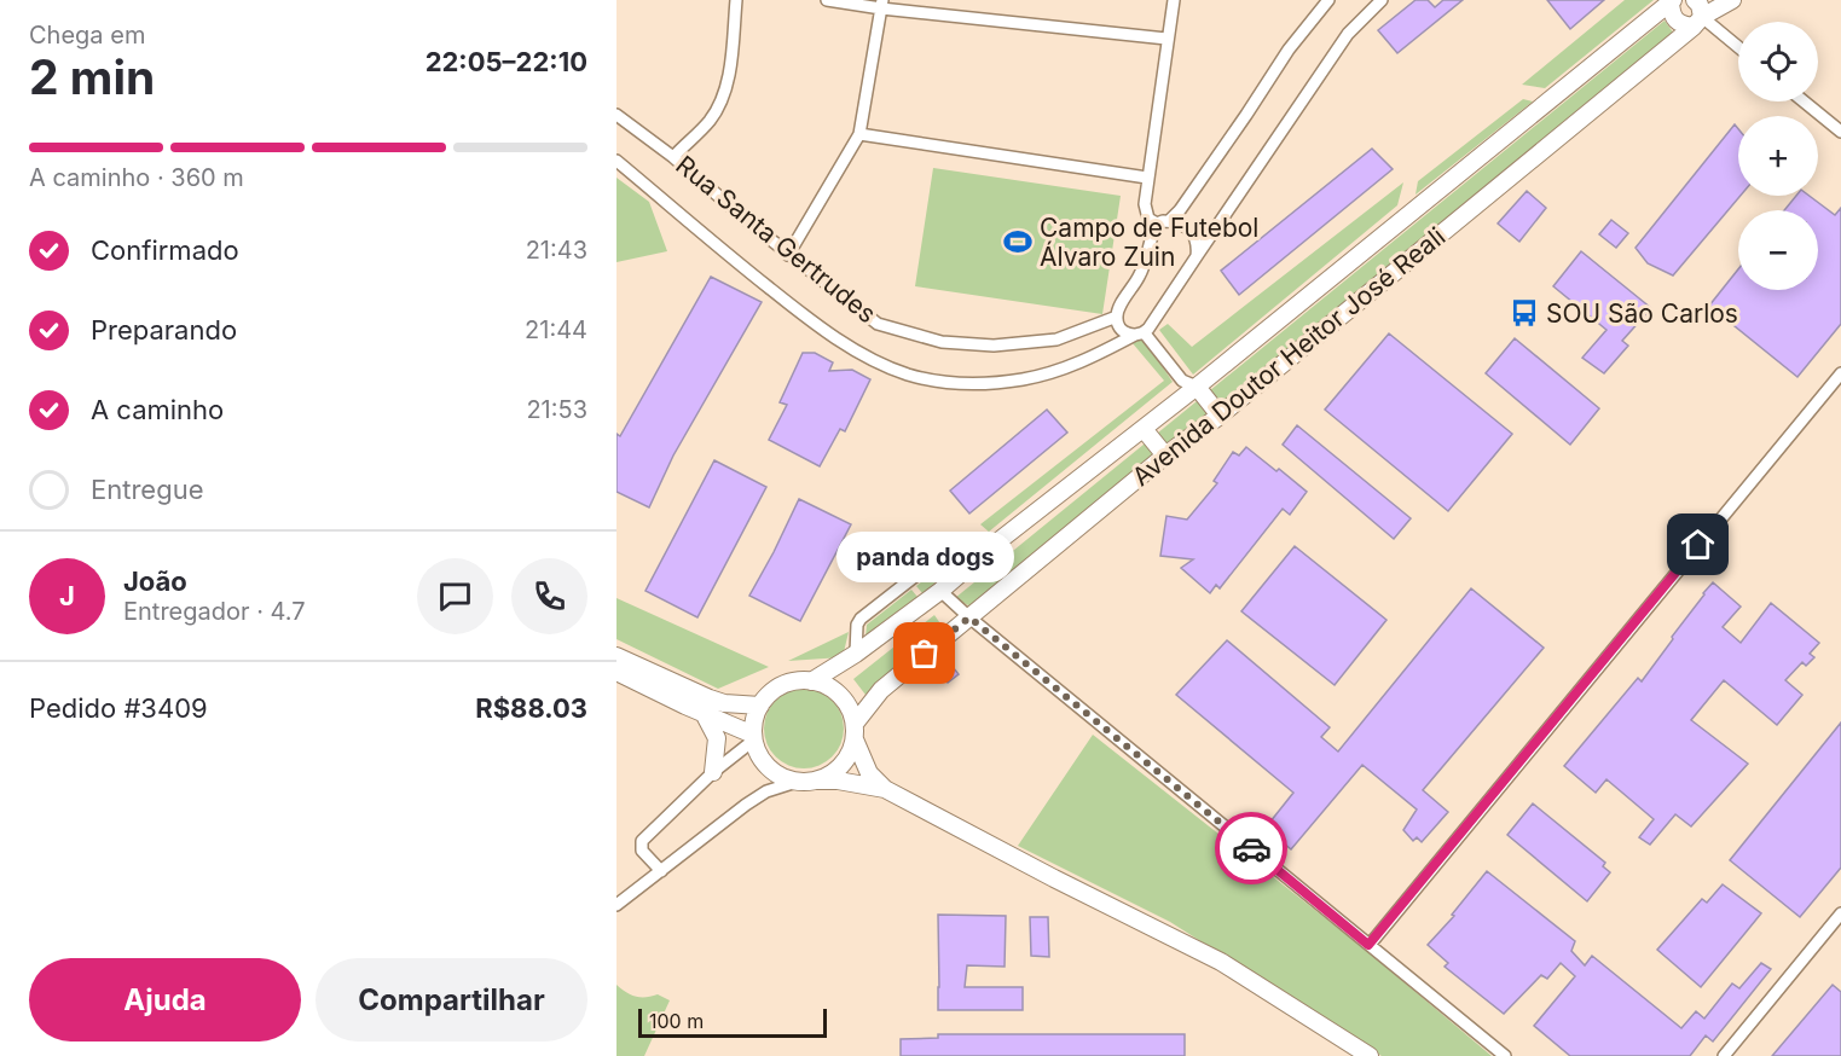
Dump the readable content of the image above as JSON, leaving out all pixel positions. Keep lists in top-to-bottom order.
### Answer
{
  "streets": {
    "main road": ["Avenida Doutor Heitor José Reali"],
    "street": ["Rua Santa Gertrudes"]
  },
  "places": {
    "sports": ["Campo de Futebol Álvaro Zuin"],
    "bus stop": ["SOU São Carlos"],
    "other": ["panda dogs"]
  },
  "scale_bar": "100 m",
  "page": {
    "heading": ["2 min", "Chega em", "22:05–22:10"],
    "panel": [
      "João",
      "Entregador · 4.7",
      "Pedido #3409",
      "R$88.03"
    ],
    "map_buttons": ["+", "−"],
    "bar": "A caminho · 360 m",
    "list": [
      ["Confirmado", "21:43"],
      ["Preparando", "21:44"],
      ["A caminho", "21:53"],
      "Entregue"
    ],
    "bubble": "panda dogs",
    "round": "J",
    "buttons": ["Ajuda", "Compartilhar"],
    "scale": "100 m"
  }
}
